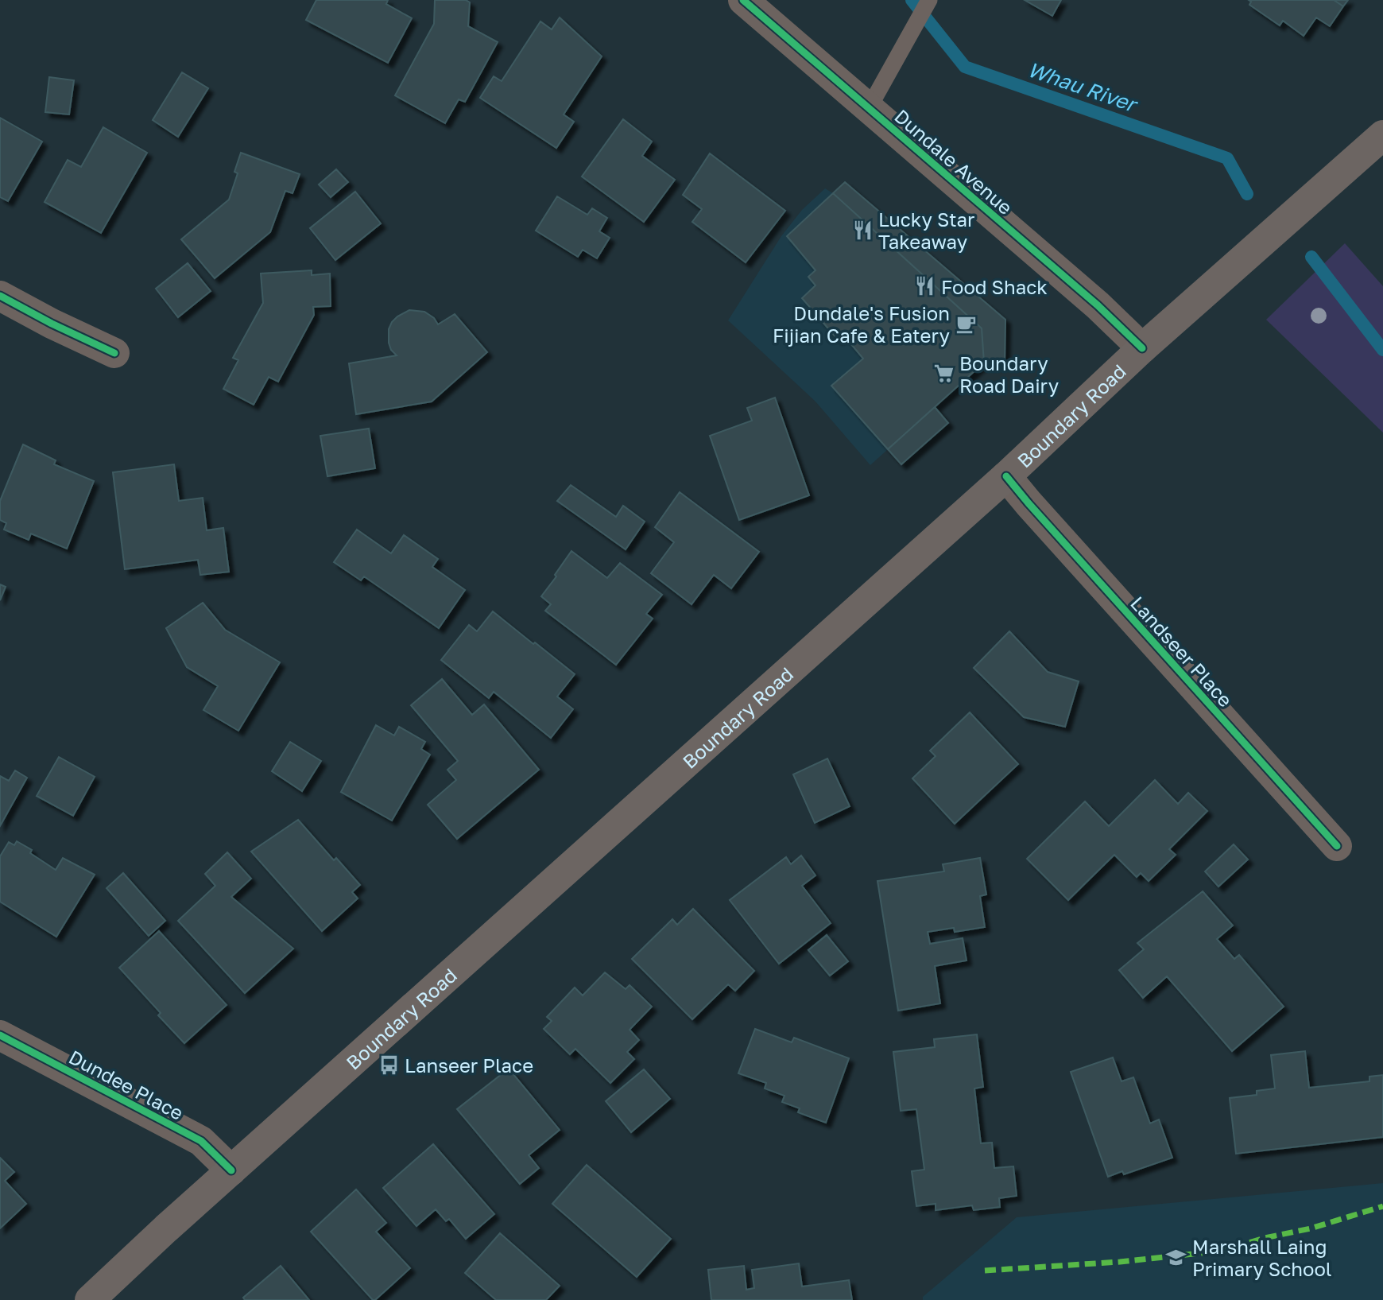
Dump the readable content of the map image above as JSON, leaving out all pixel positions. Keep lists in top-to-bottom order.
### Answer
{
  "streets": {
    "main road": ["Boundary Road"],
    "street": ["Dundale Avenue", "Landseer Place", "Dundee Place"]
  },
  "crossings": [
    ["Dundale Avenue", "Boundary Road"],
    ["Boundary Road", "Landseer Place"],
    ["Boundary Road", "Dundee Place"]
  ],
  "water": ["Whau River"],
  "places": {
    "restaurant": ["Lucky Star Takeaway", "Food Shack"],
    "cafe": ["Dundale's Fusion Fijian Cafe & Eatery"],
    "supermarket": ["Boundary Road Dairy"],
    "bus stop": ["Lanseer Place"],
    "school or university": ["Marshall Laing Primary School"]
  }
}
